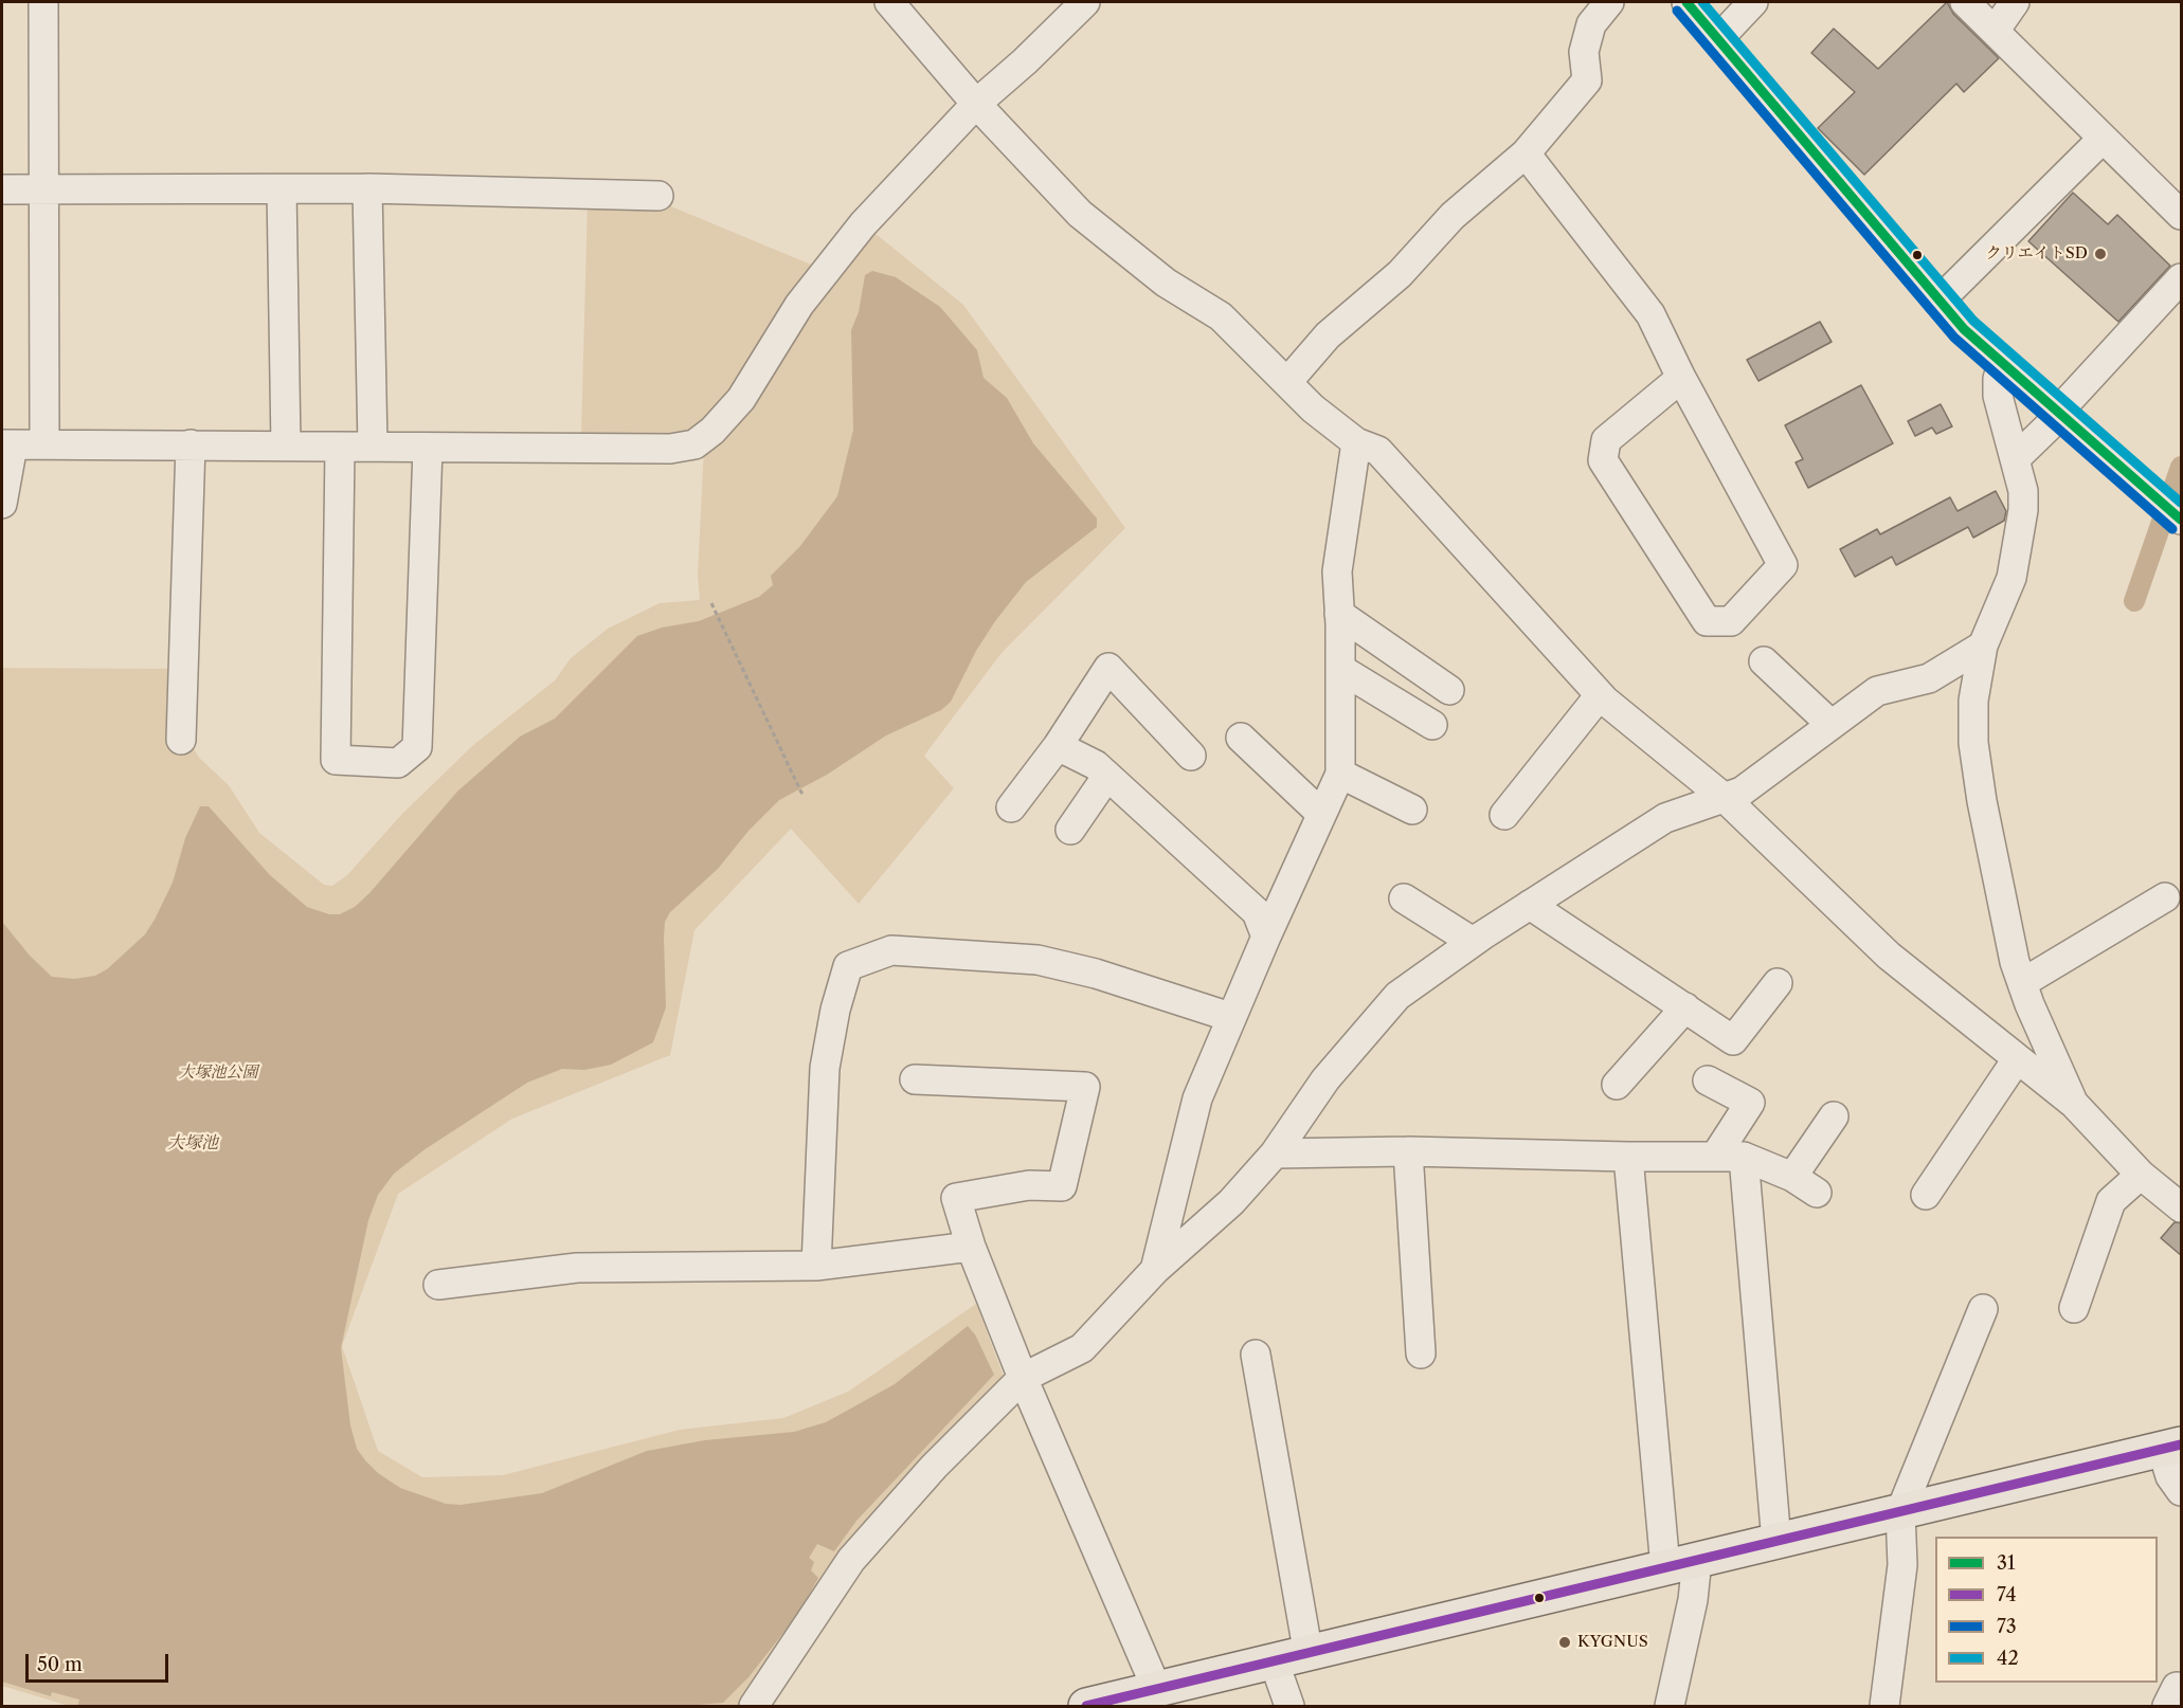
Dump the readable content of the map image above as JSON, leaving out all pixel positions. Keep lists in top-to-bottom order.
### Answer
{
  "water": ["大塚池"],
  "parks": ["大塚池公園"],
  "places": ["クリエイトSD", "KYGNUS"],
  "lines": [
    "transit line 31",
    "transit line 42",
    "transit line 73",
    "transit line 74"
  ],
  "legend": [
    "31",
    "74",
    "73",
    "42"
  ],
  "scale_bar": "50 m"
}
